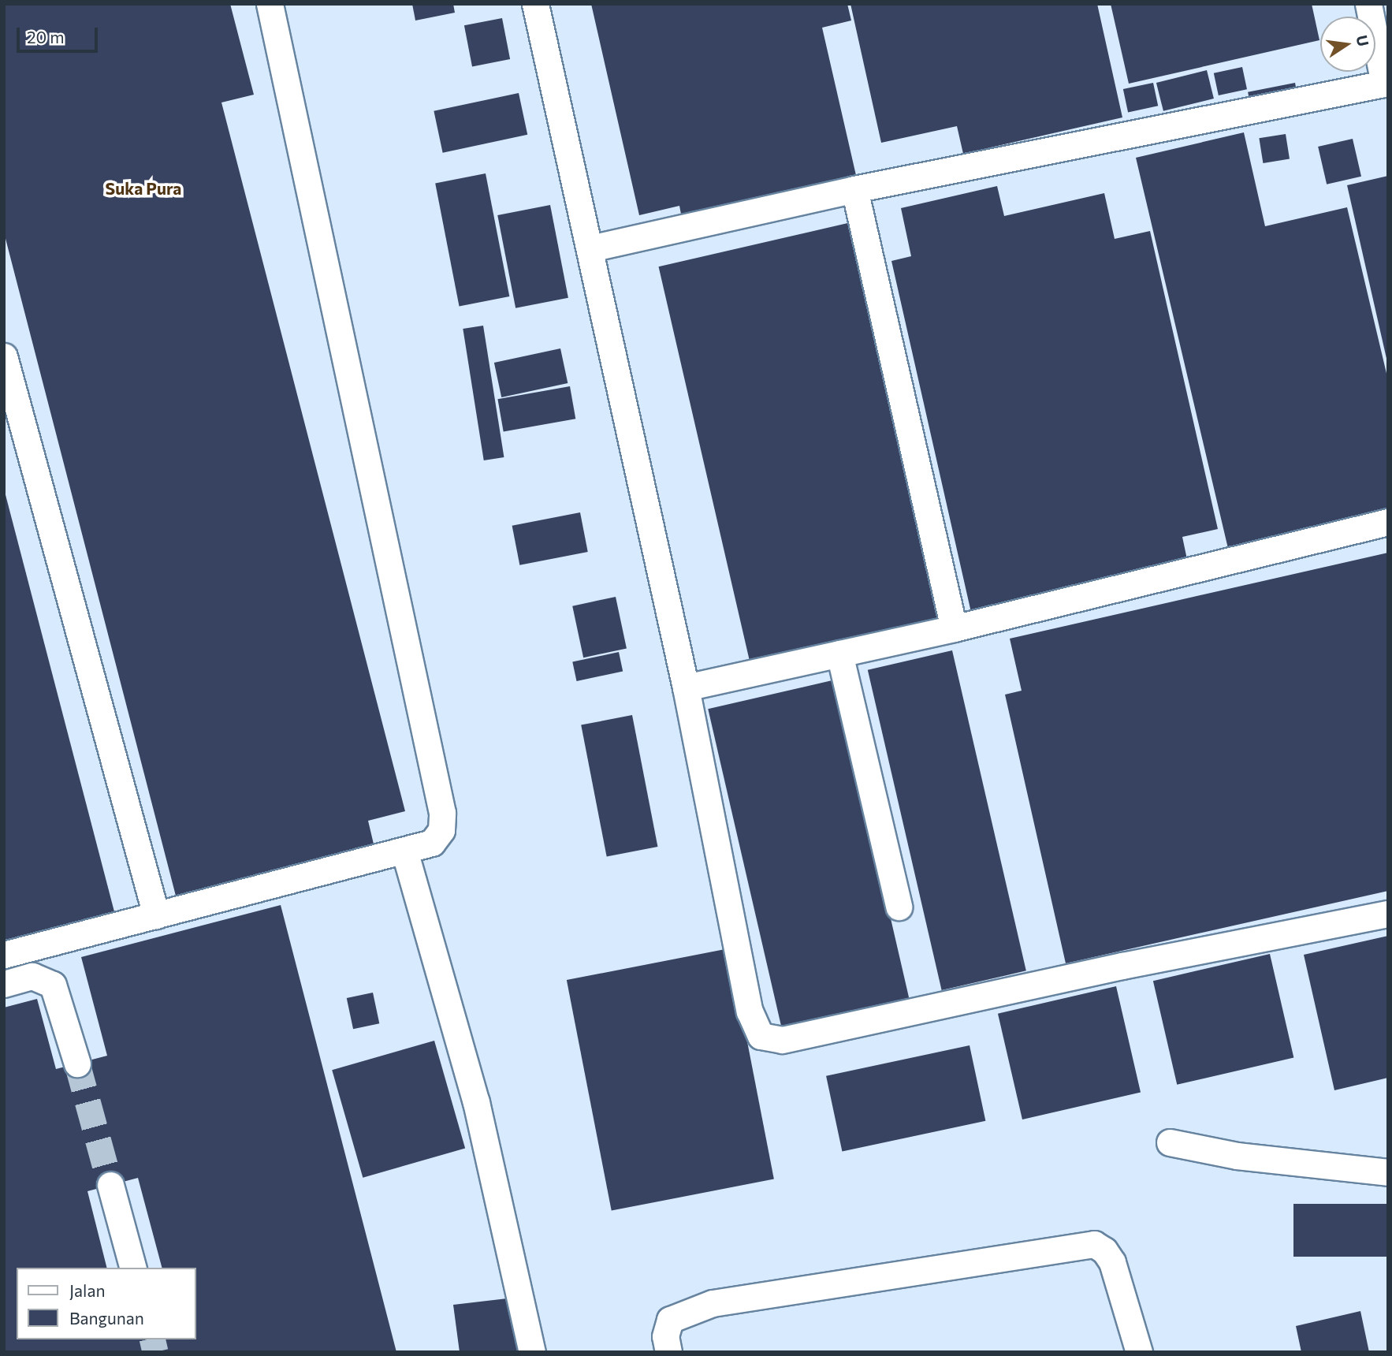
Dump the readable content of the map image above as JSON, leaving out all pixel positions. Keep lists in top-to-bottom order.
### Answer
{
  "districts": ["Suka Pura"],
  "legend": ["Jalan", "Bangunan"],
  "scale_bar": "20 m",
  "north": "right"
}
